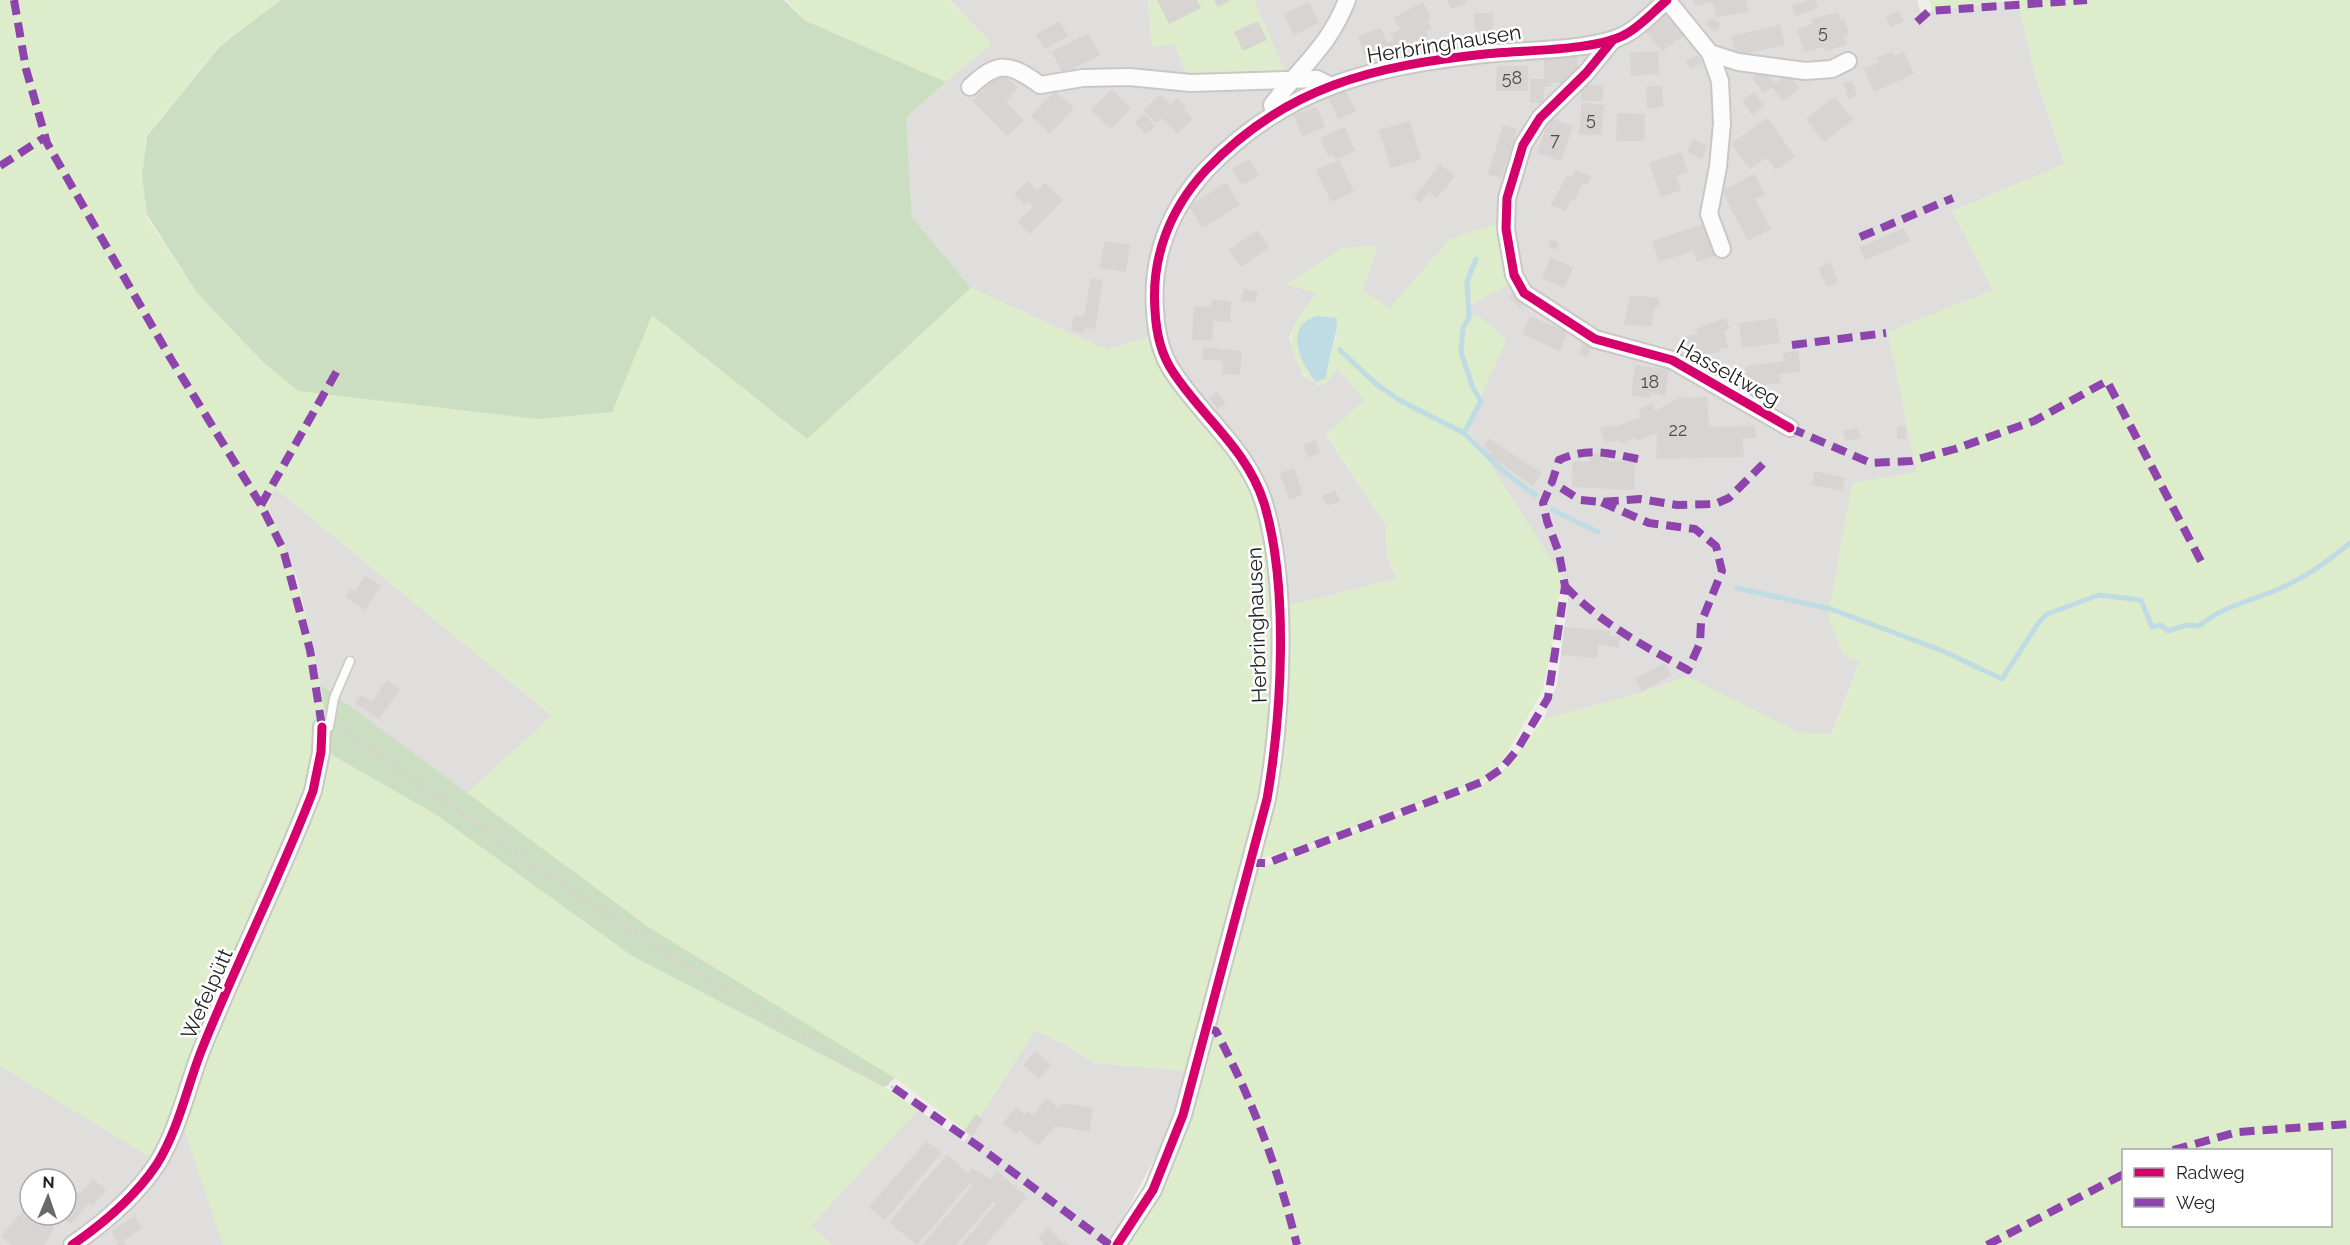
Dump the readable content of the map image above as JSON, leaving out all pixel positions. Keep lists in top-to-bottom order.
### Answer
{
  "streets": {
    "street": ["Herbringhausen", "Hasseltweg", "Wefelpütt"]
  },
  "crossings": [
    ["Herbringhausen", "Hasseltweg"]
  ],
  "house_numbers": [
    "5",
    "58",
    "5",
    "7",
    "18",
    "22"
  ],
  "legend": ["Radweg", "Weg"],
  "north": "top"
}
